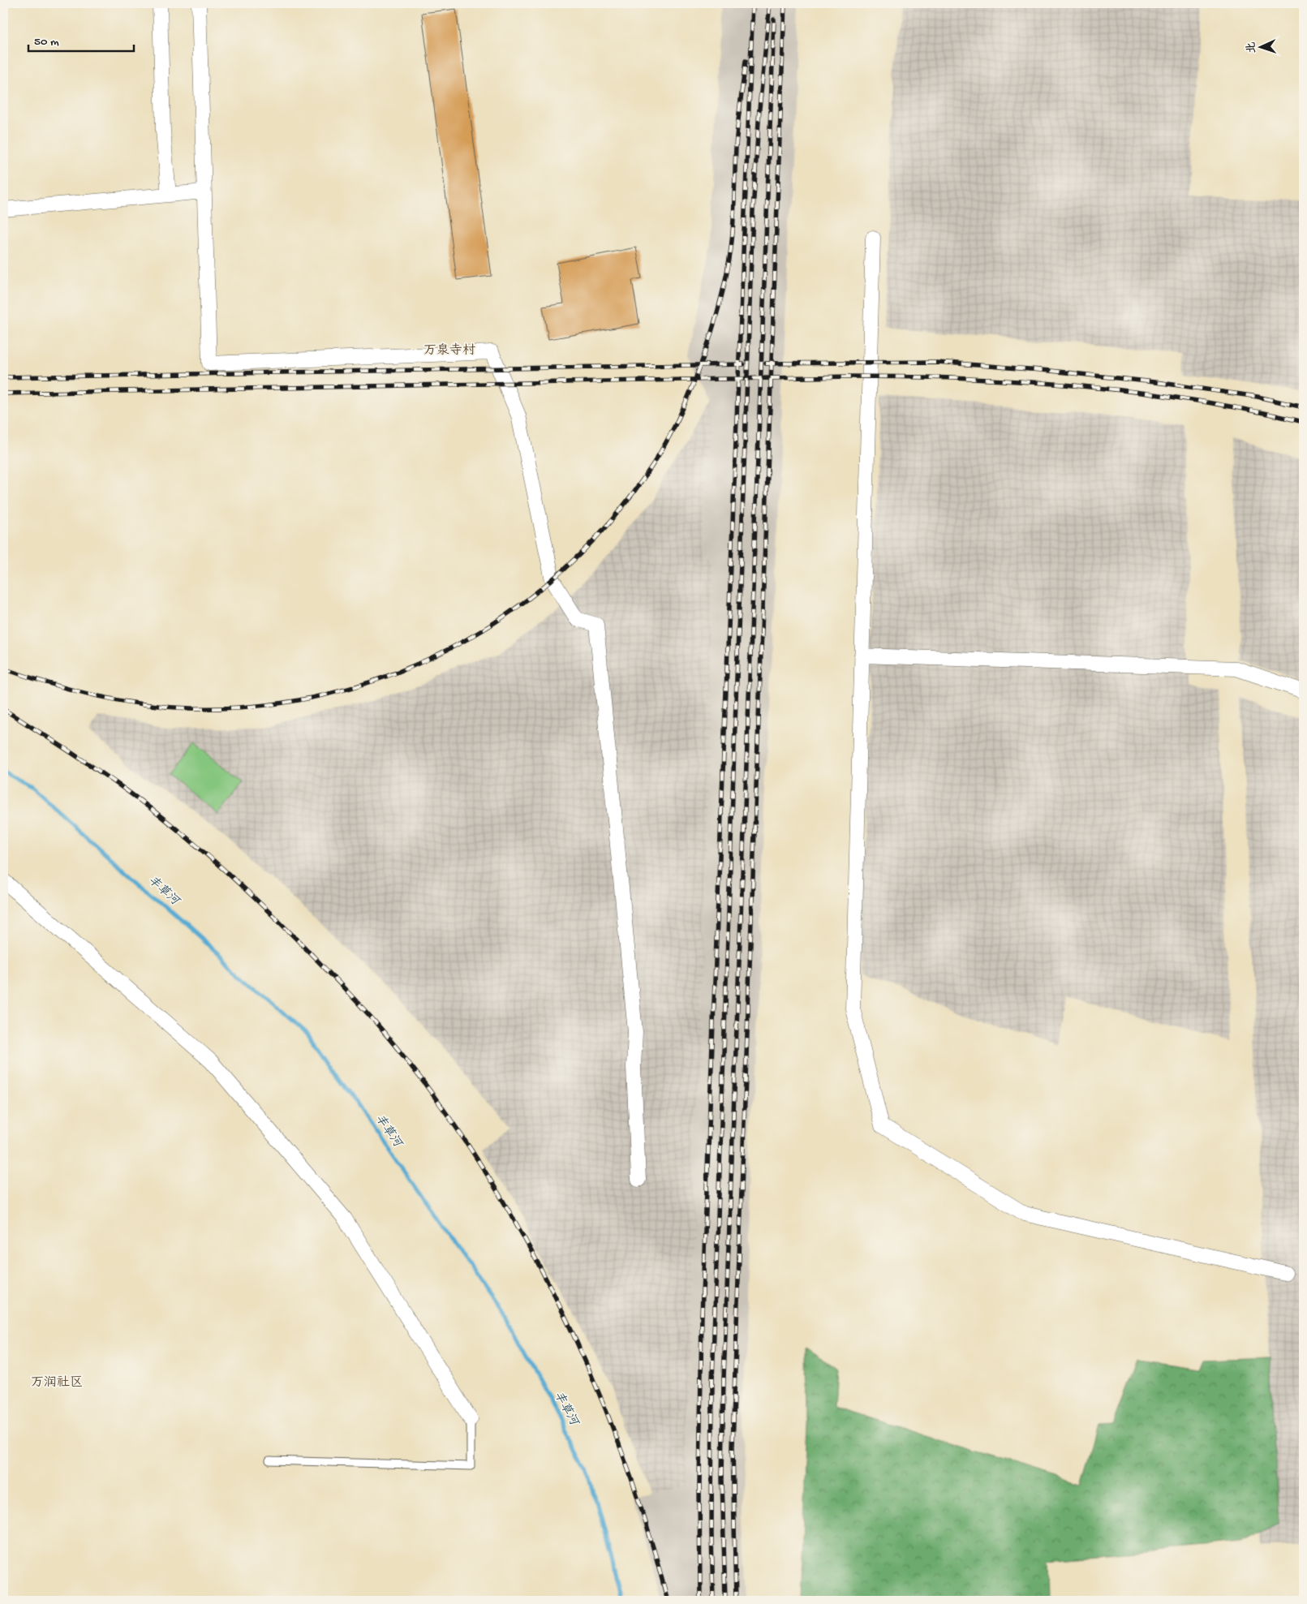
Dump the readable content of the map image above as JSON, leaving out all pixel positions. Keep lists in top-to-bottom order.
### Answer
{
  "districts": ["万泉寺村", "万润社区"],
  "water": ["丰草河"],
  "scale_bar": "50 m",
  "north": "left"
}
